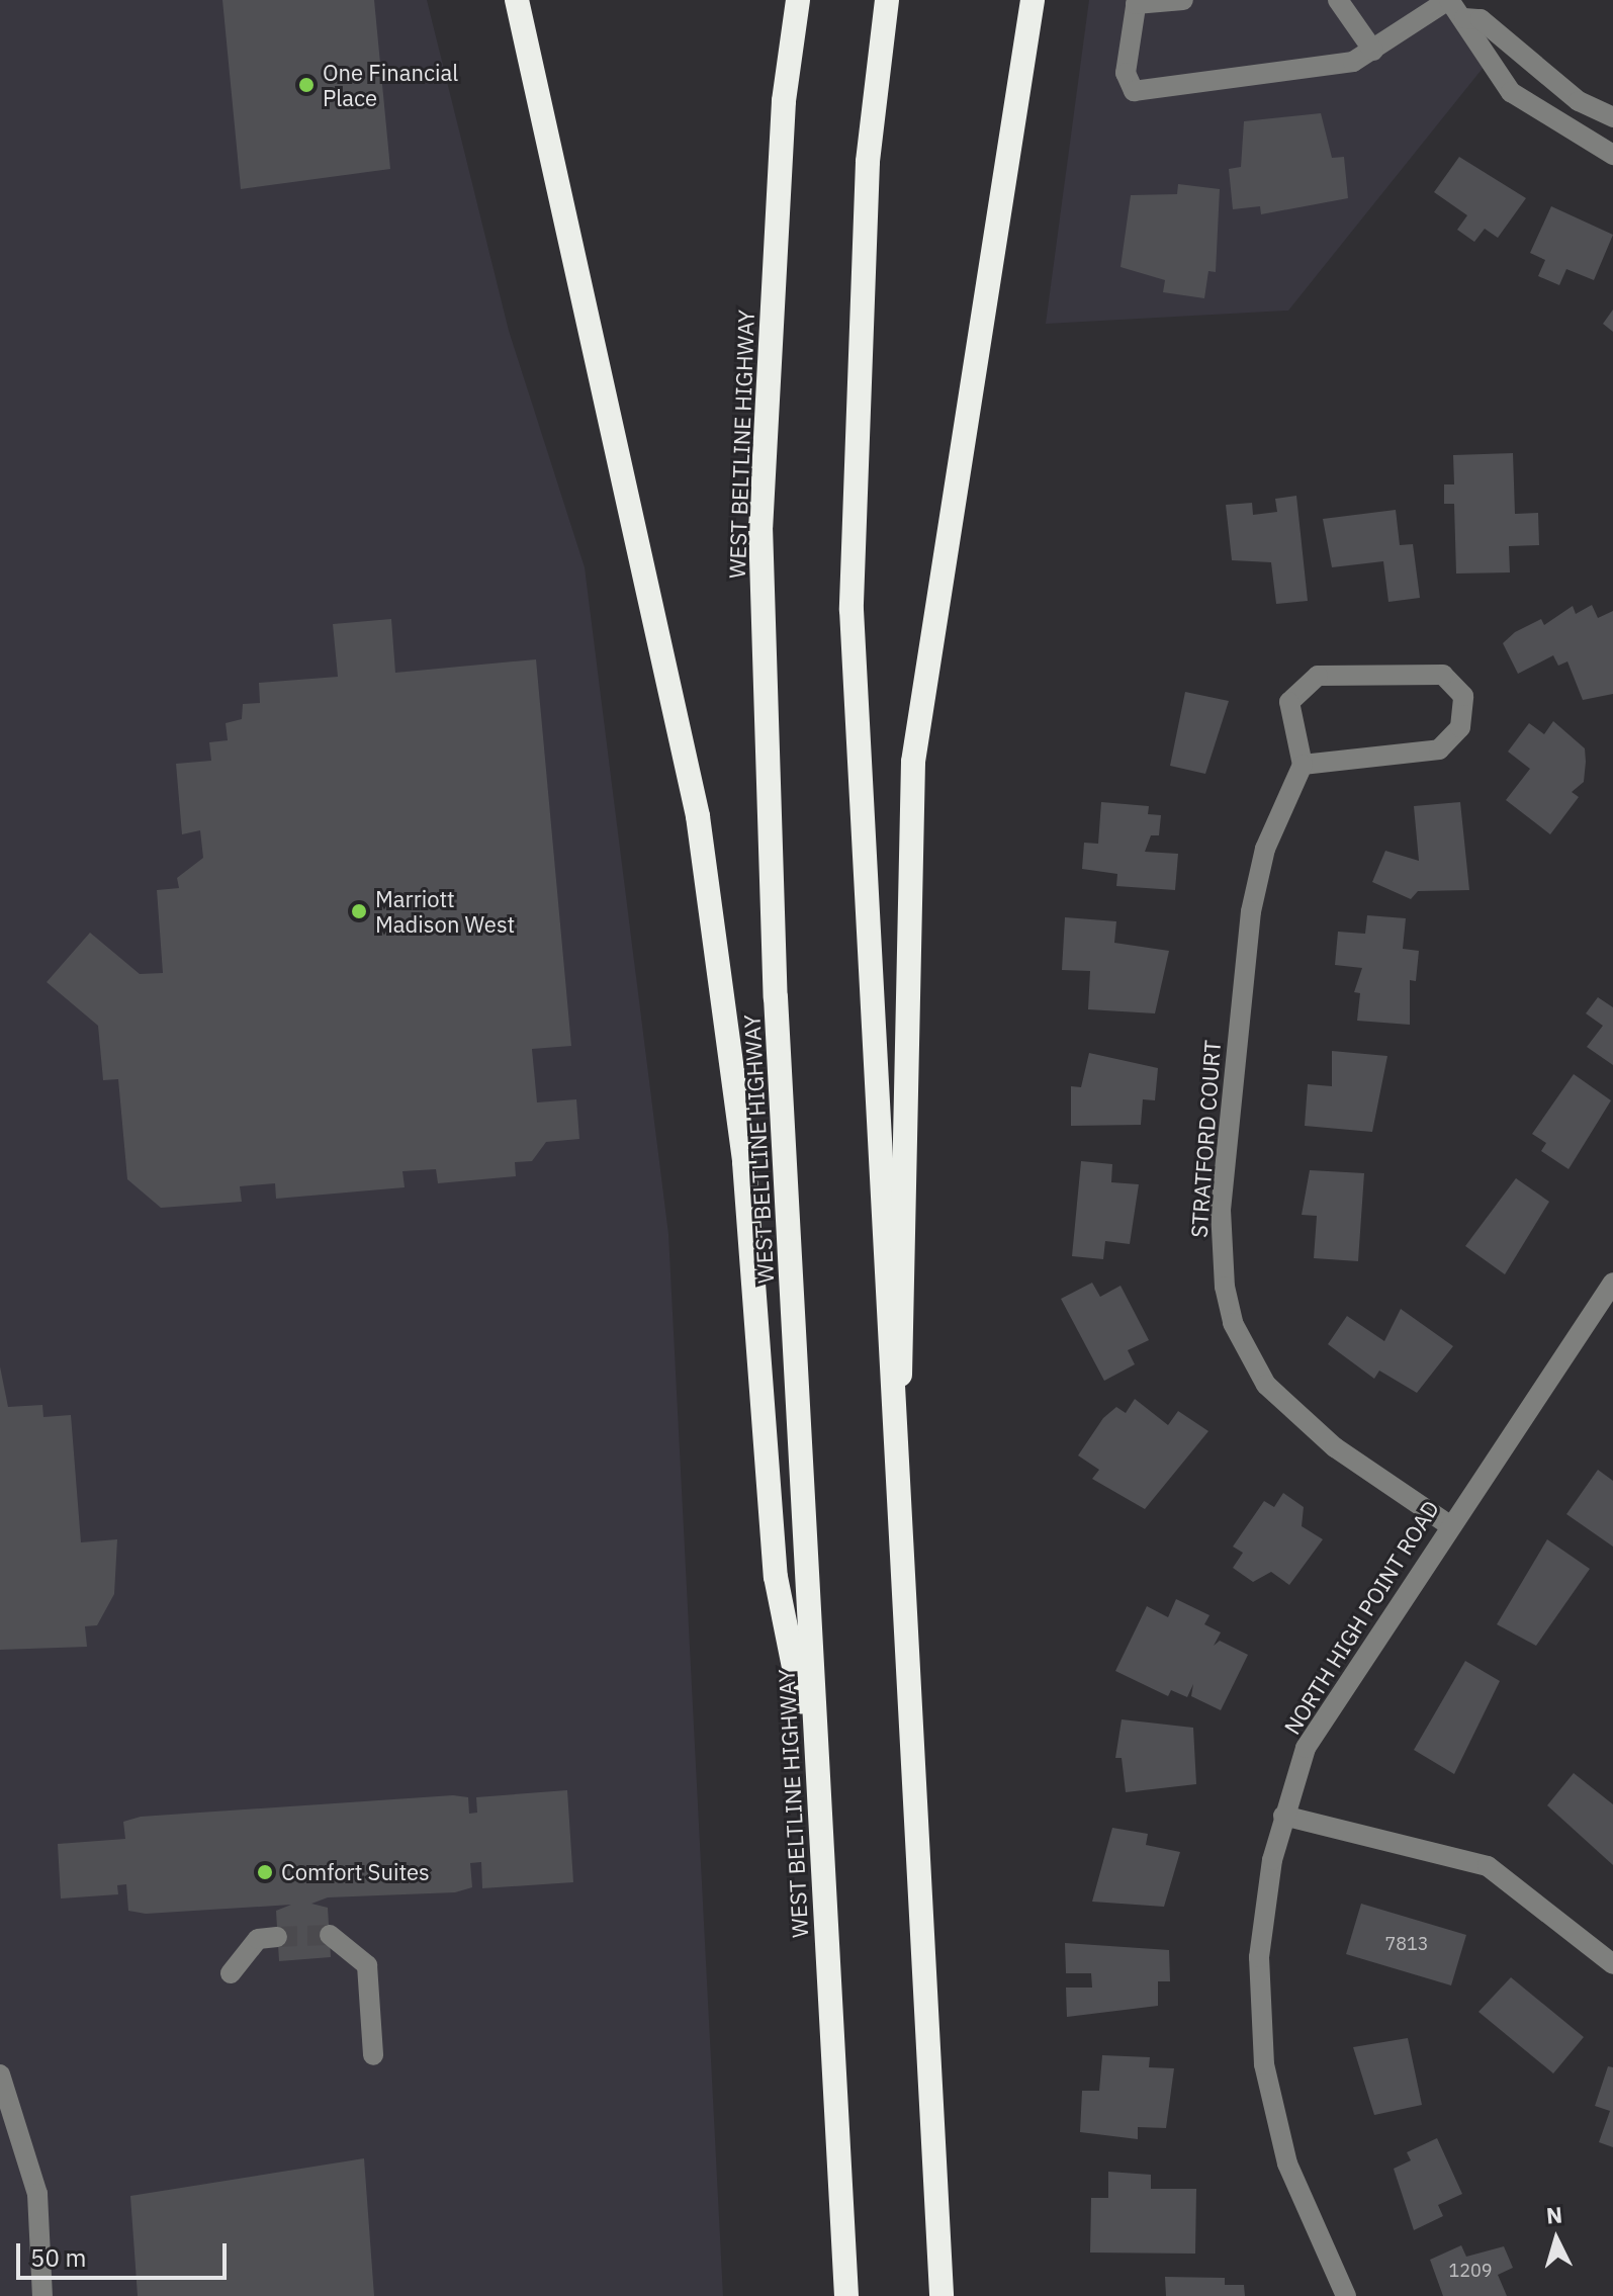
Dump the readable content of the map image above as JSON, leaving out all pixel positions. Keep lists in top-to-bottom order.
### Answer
{
  "streets": {
    "highway": ["WEST BELTLINE HIGHWAY"],
    "street": ["STRATFORD COURT", "NORTH HIGH POINT ROAD"]
  },
  "crossings": [
    ["STRATFORD COURT", "NORTH HIGH POINT ROAD"]
  ],
  "places": ["One Financial Place", "Marriott Madison West", "Comfort Suites"],
  "house_numbers": ["7813", "1209"],
  "scale_bar": "50 m",
  "north": "top"
}
